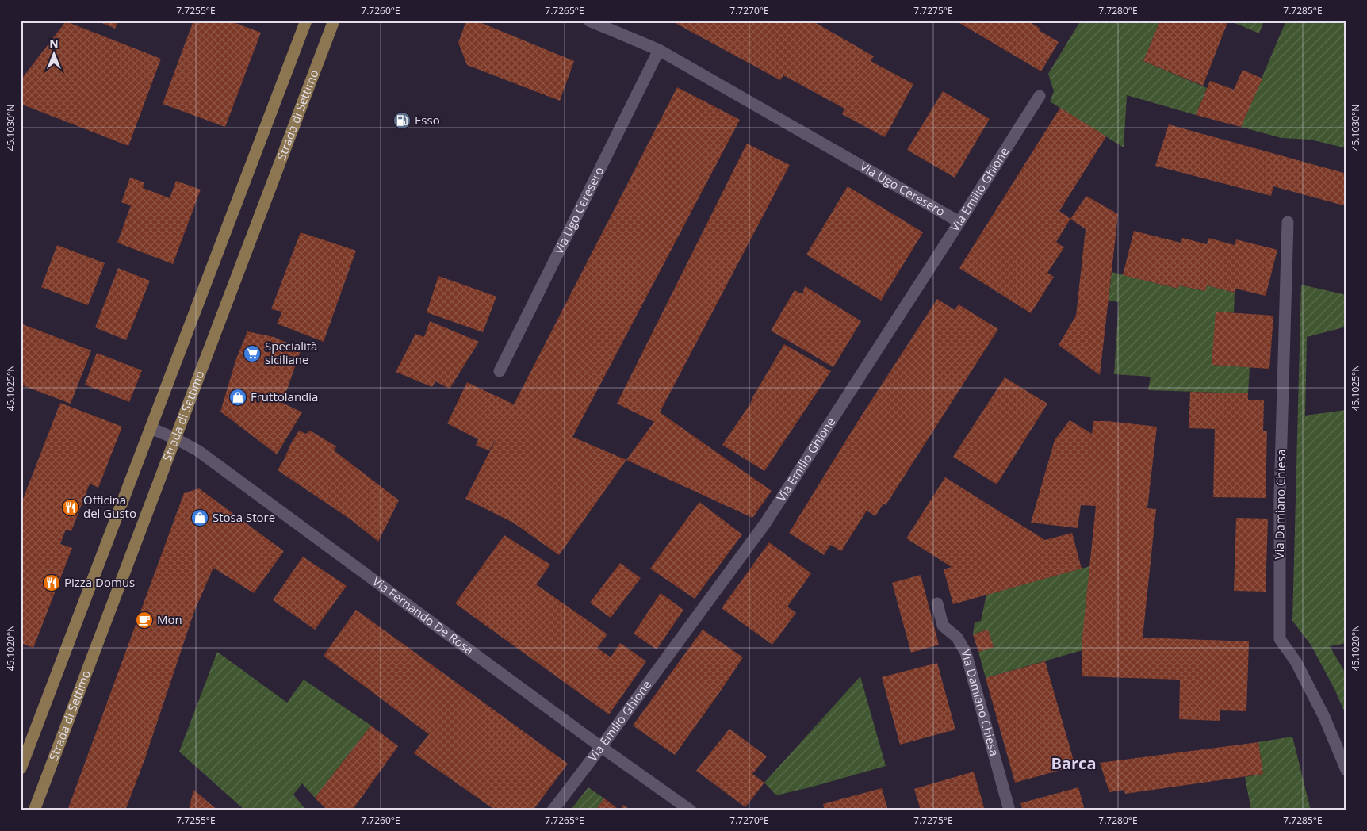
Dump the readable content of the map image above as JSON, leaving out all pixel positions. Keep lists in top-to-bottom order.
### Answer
{
  "streets": {
    "main road": ["Strada di Settimo"],
    "street": [
      "Via Ugo Ceresero",
      "Via Emilio Ghione",
      "Via Damiano Chiesa",
      "Via Fernando De Rosa"
    ]
  },
  "crossings": [
    ["Strada di Settimo", "Via Fernando De Rosa"],
    ["Via Ugo Ceresero", "Via Emilio Ghione"],
    ["Via Emilio Ghione", "Via Fernando De Rosa"]
  ],
  "districts": ["Barca"],
  "places": {
    "fuel station": ["Esso"],
    "supermarket": ["Specialità siciliane"],
    "shop": ["Fruttolandia", "Stosa Store"],
    "restaurant": ["Officina del Gusto", "Pizza Domus"],
    "cafe": ["Mon"]
  },
  "north": "top",
  "coordinates": [
    "7.7255°E",
    "7.7260°E",
    "7.7265°E",
    "7.7270°E",
    "7.7275°E",
    "7.7280°E",
    "7.7285°E",
    "45.1030°N",
    "45.1025°N",
    "45.1020°N"
  ]
}
